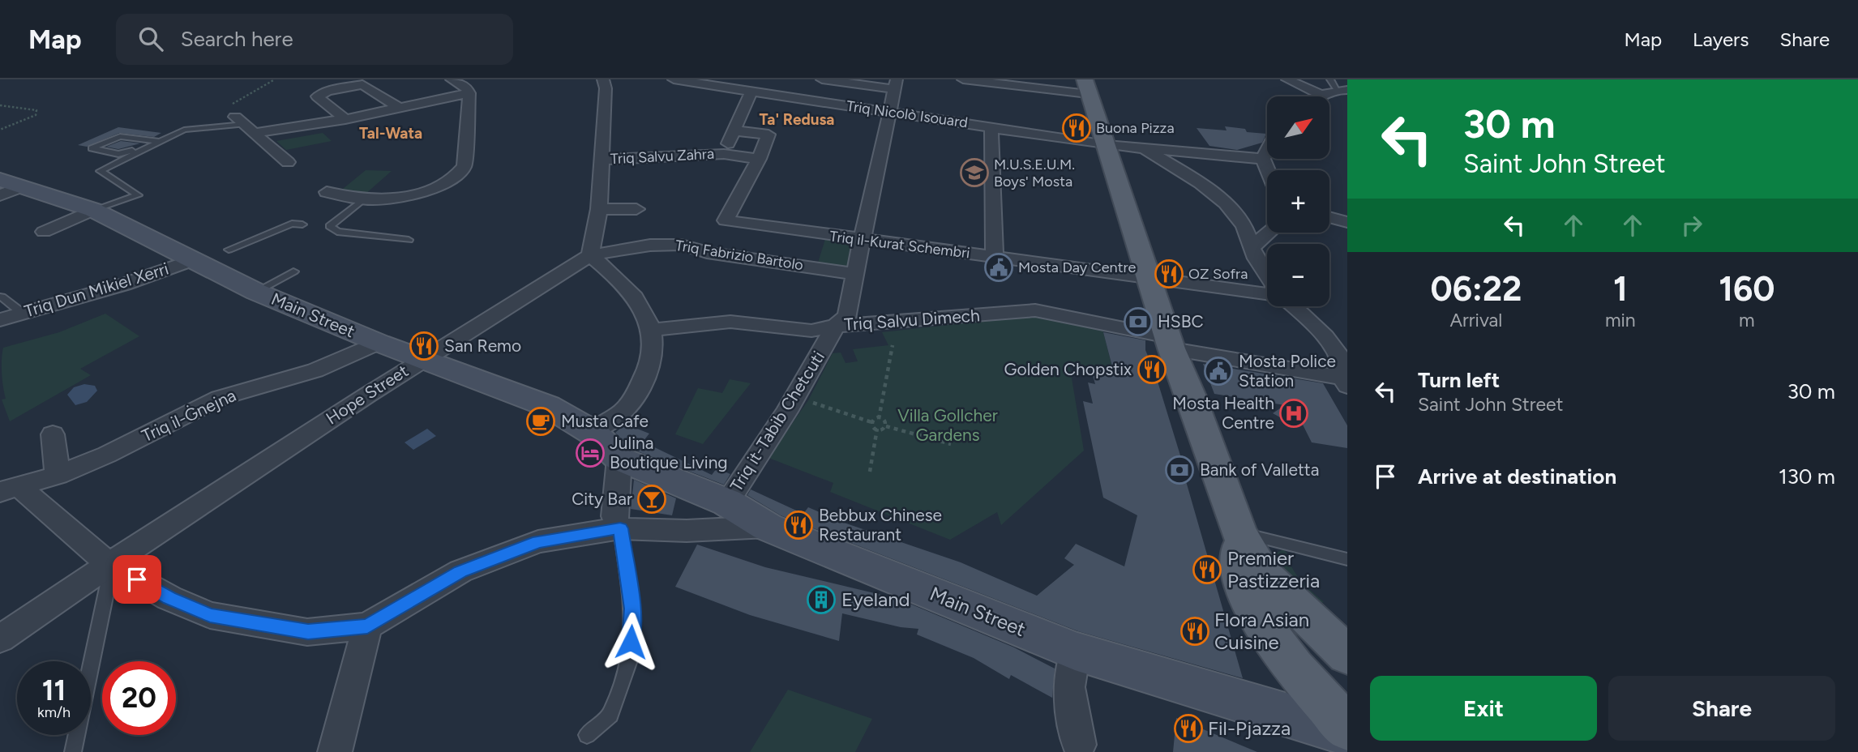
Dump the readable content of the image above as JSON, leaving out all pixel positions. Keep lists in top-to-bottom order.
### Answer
{
  "streets": {
    "main road": ["Main Street"],
    "street": [
      "Triq Nicolò Isouard",
      "Triq Salvu Zahra",
      "Triq il-Kurat Schembri",
      "Triq Fabrizio Bartolo",
      "Triq Dun Mikiel Xerri",
      "Triq Salvu Dimech",
      "Hope Street",
      "Triq il-Ġnejna",
      "Triq it-Tabib Chetcuti"
    ]
  },
  "crossings": [
    ["Triq Nicolò Isouard", "Triq it-Tabib Chetcuti"],
    ["Triq Salvu Zahra", "Triq il-Kurat Schembri"],
    ["Triq il-Kurat Schembri", "Triq it-Tabib Chetcuti"],
    ["Triq Fabrizio Bartolo", "Hope Street"],
    ["Triq Fabrizio Bartolo", "Triq it-Tabib Chetcuti"],
    ["Triq Dun Mikiel Xerri", "Main Street"],
    ["Main Street", "Hope Street"],
    ["Main Street", "Triq il-Ġnejna"],
    ["Main Street", "Triq it-Tabib Chetcuti"],
    ["Triq Salvu Dimech", "Triq it-Tabib Chetcuti"]
  ],
  "districts": ["Ta' Redusa", "Tal-Wata"],
  "parks": ["Villa Gollcher Gardens"],
  "places": {
    "restaurant": [
      "Buona Pizza",
      "OZ Sofra",
      "San Remo",
      "Golden Chopstix",
      "Bebbux Chinese Restaurant",
      "Premier Pastizzeria",
      "Flora Asian Cuisine",
      "Fil-Pjazza"
    ],
    "school or university": ["M.U.S.E.U.M. Boys' Mosta"],
    "public building": ["Mosta Day Centre", "Mosta Police Station"],
    "bank": ["HSBC", "Bank of Valletta"],
    "hospital": ["Mosta Health Centre"],
    "cafe": ["Musta Cafe"],
    "hotel": ["Julina Boutique Living"],
    "bar": ["City Bar"],
    "building": ["Eyeland"]
  },
  "north": "top right",
  "page": {
    "header": "Map",
    "search": "Search here",
    "nav": ["Map", "Layers", "Share"],
    "turn": ["30 m", "Saint John Street"],
    "map_buttons": ["+", "−"],
    "eta": [
      "06:22",
      "Arrival",
      "1",
      "min",
      "160",
      "m"
    ],
    "list": [
      {
        "name": "Turn left",
        "note": "Saint John Street",
        "value": "30 m"
      },
      {
        "name": "Arrive at destination",
        "value": "130 m"
      }
    ],
    "speed": "11 km/h",
    "limit": "20",
    "buttons": ["Exit", "Share"]
  }
}
